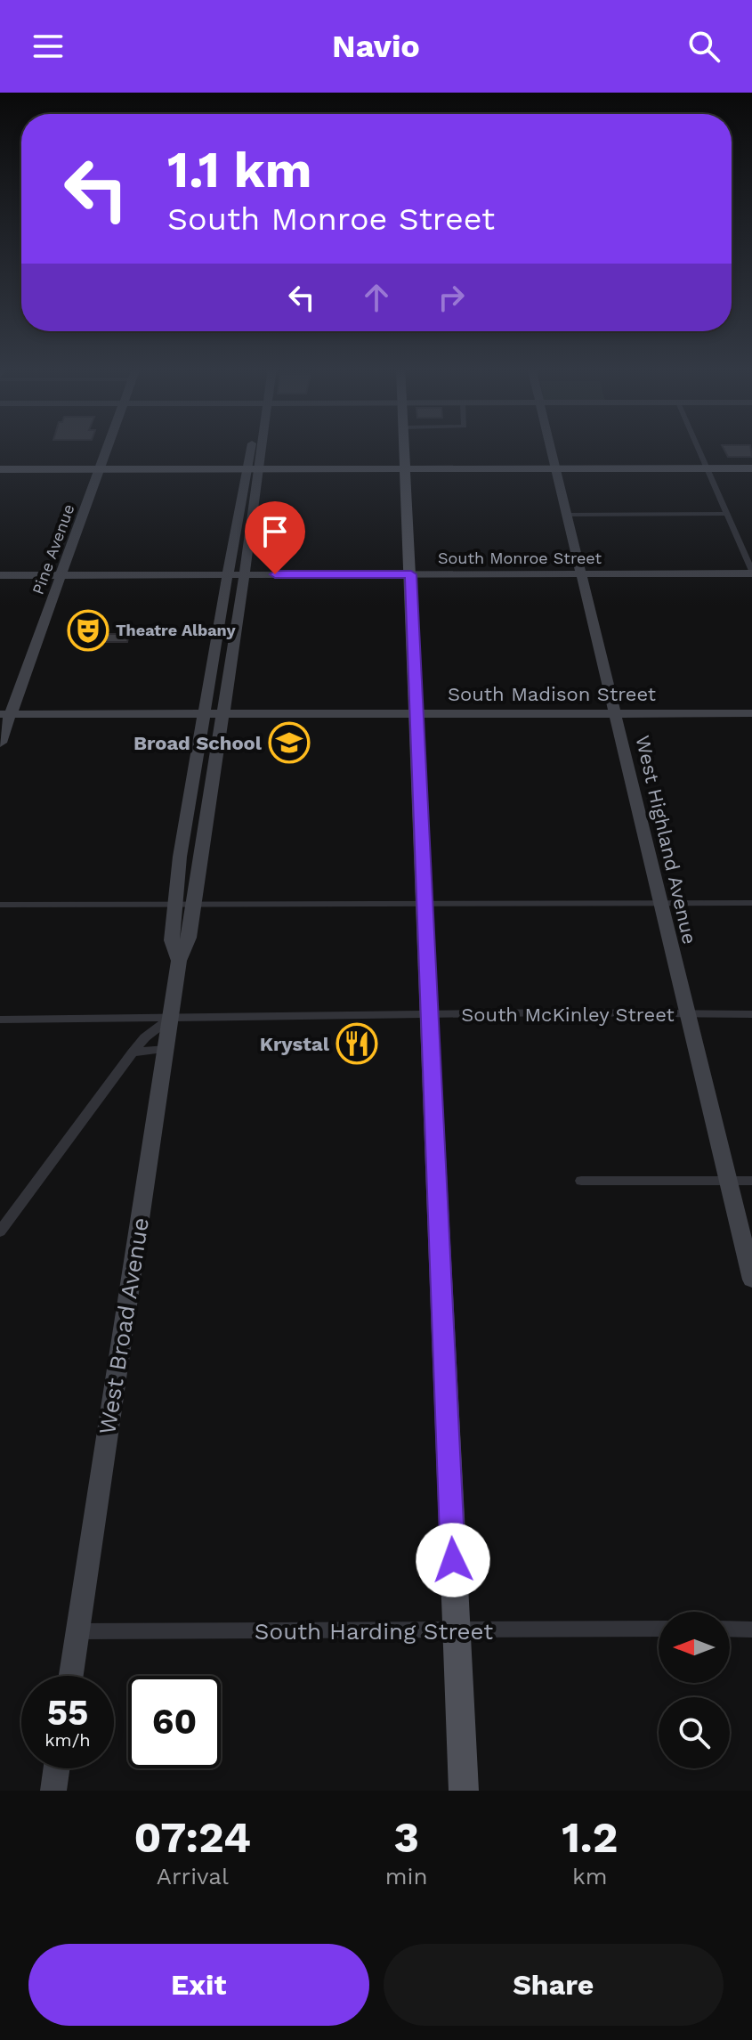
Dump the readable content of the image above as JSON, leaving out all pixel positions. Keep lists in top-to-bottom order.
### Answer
{
  "streets": {
    "main road": [
      "Pine Avenue",
      "South Monroe Street",
      "South Madison Street",
      "West Highland Avenue",
      "West Broad Avenue"
    ],
    "street": ["South McKinley Street", "South Harding Street"]
  },
  "crossings": [
    ["Pine Avenue", "South Monroe Street"],
    ["Pine Avenue", "South Madison Street"],
    ["South Monroe Street", "West Highland Avenue"],
    ["South Monroe Street", "West Broad Avenue"],
    ["South Madison Street", "West Highland Avenue"],
    ["South Madison Street", "West Broad Avenue"],
    ["West Highland Avenue", "South McKinley Street"],
    ["South McKinley Street", "West Broad Avenue"],
    ["West Broad Avenue", "South Harding Street"]
  ],
  "places": {
    "theatre": ["Theatre Albany"],
    "school or university": ["Broad School"],
    "restaurant": ["Krystal"]
  },
  "north": "left",
  "page": {
    "header": "Navio",
    "turn": ["1.1 km", "South Monroe Street"],
    "speed": "55 km/h",
    "limit": "60",
    "eta": [
      "07:24",
      "Arrival",
      "3",
      "min",
      "1.2",
      "km"
    ],
    "buttons": ["Exit", "Share"]
  }
}
